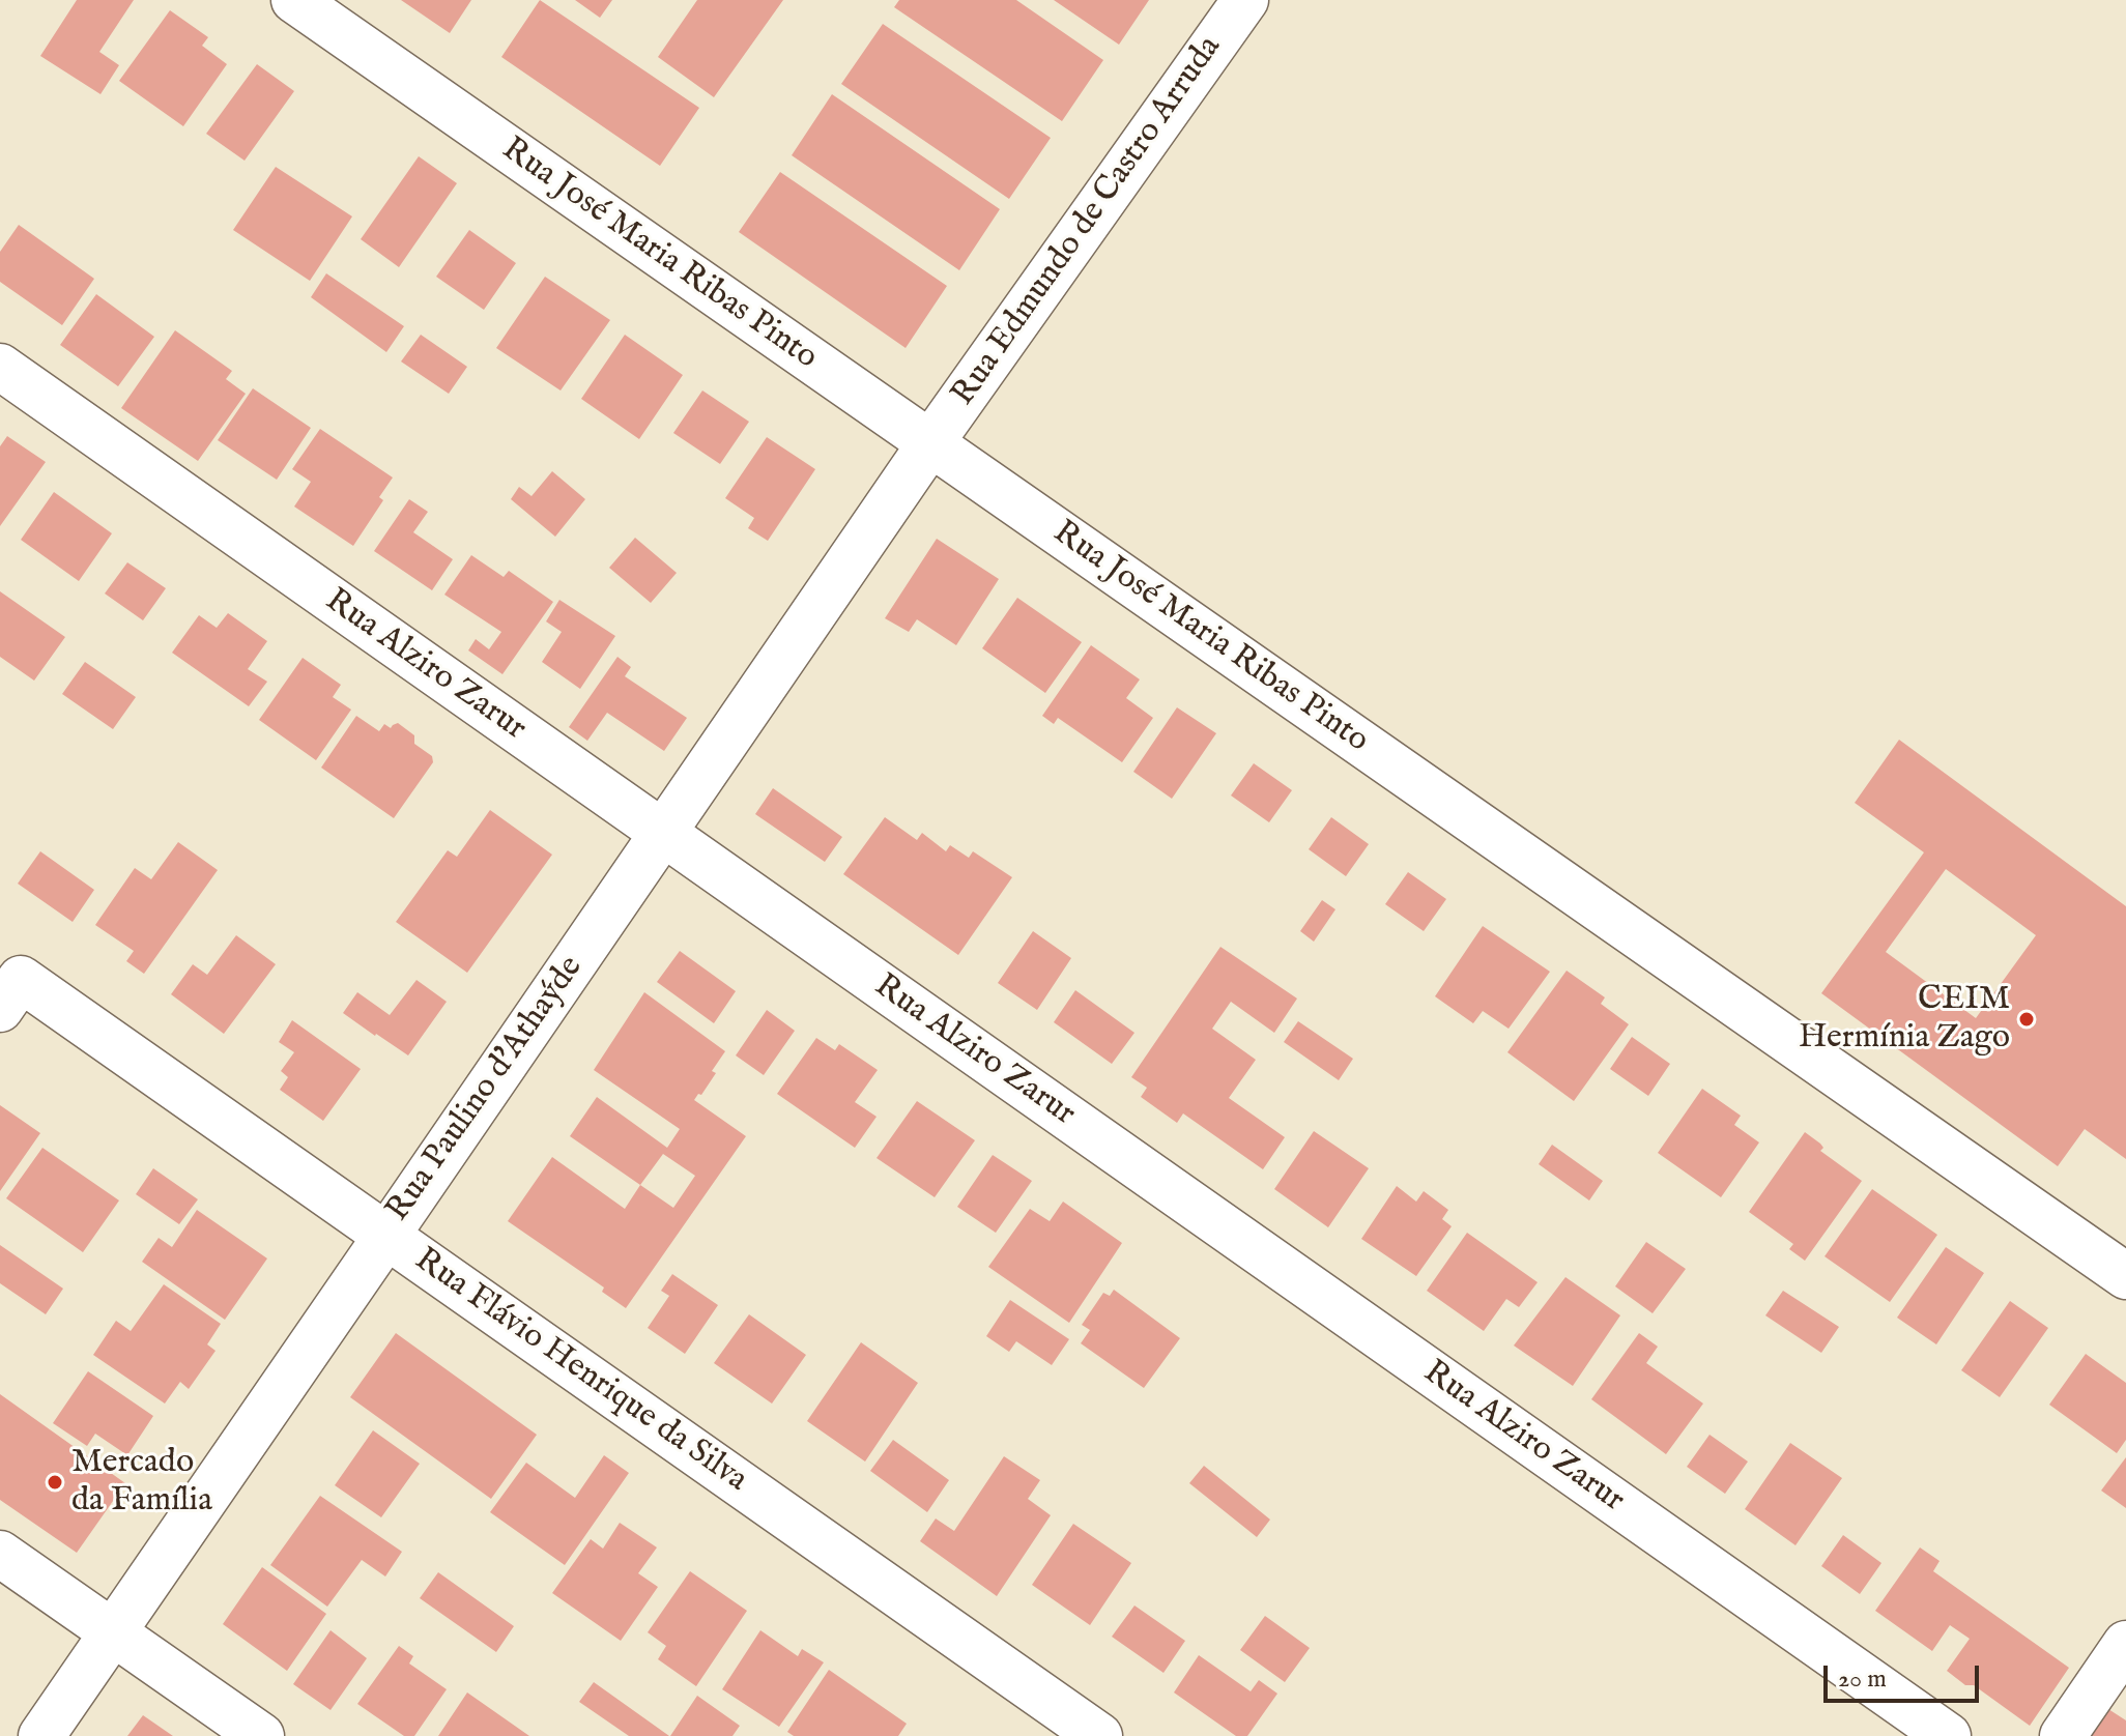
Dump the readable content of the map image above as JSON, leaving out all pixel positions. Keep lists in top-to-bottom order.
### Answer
{
  "streets": {
    "street": [
      "Rua Edmundo de Castro Arruda",
      "Rua José Maria Ribas Pinto",
      "Rua Alziro Zarur",
      "Rua Paulino d'Athaýde",
      "Rua Flávio Henrique da Silva"
    ]
  },
  "crossings": [
    ["Rua Edmundo de Castro Arruda", "Rua José Maria Ribas Pinto"],
    ["Rua Edmundo de Castro Arruda", "Rua Paulino d'Athaýde"],
    ["Rua José Maria Ribas Pinto", "Rua Paulino d'Athaýde"],
    ["Rua Alziro Zarur", "Rua Paulino d'Athaýde"],
    ["Rua Paulino d'Athaýde", "Rua Flávio Henrique da Silva"]
  ],
  "places": ["CEIM Hermínia Zago", "Mercado da Família"],
  "scale_bar": "20 m"
}
